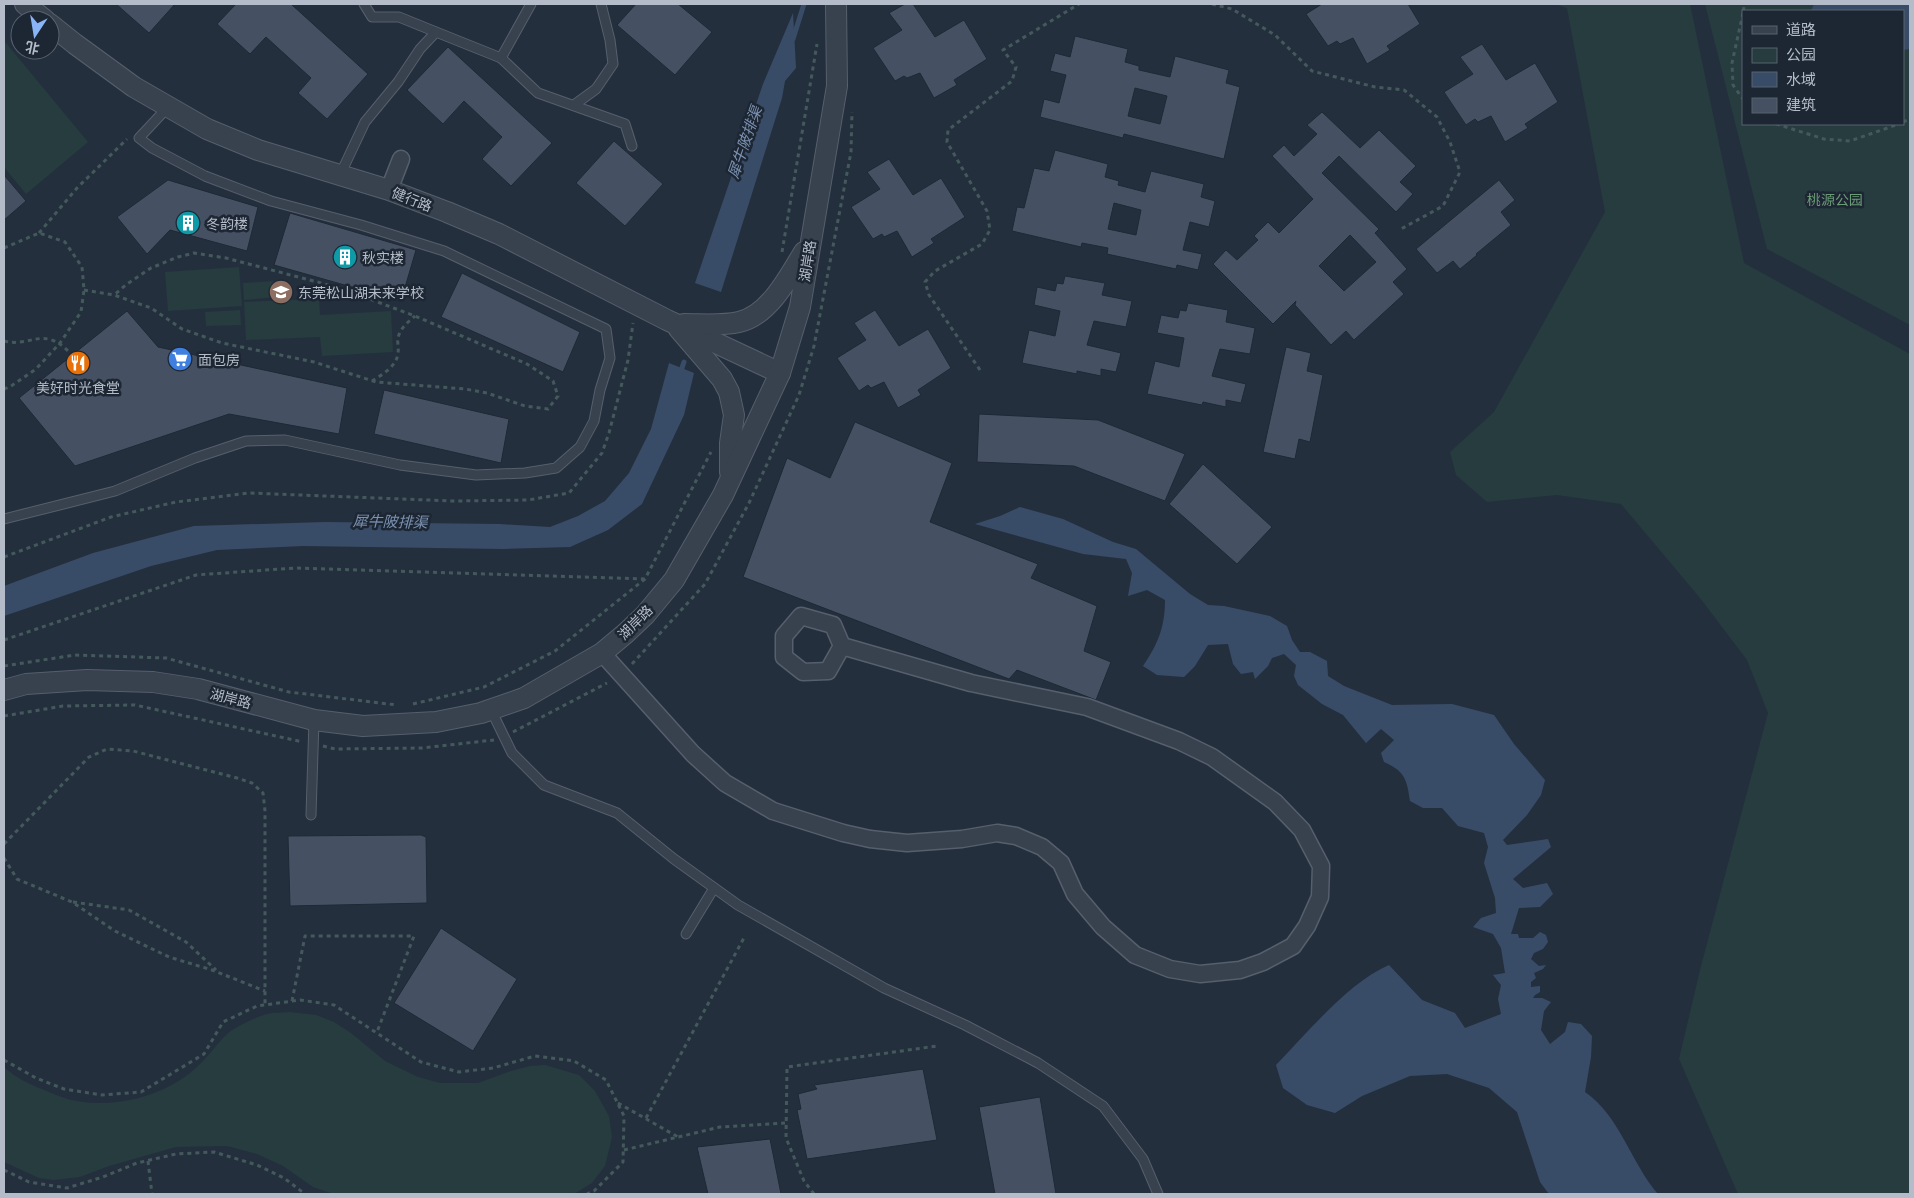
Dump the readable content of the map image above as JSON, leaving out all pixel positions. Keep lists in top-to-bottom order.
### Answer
{
  "streets": {
    "street": ["健行路", "湖岸路"]
  },
  "crossings": [
    ["健行路", "湖岸路"]
  ],
  "water": ["犀牛陂排渠"],
  "parks": ["桃源公园"],
  "places": {
    "building": ["冬韵楼", "秋实楼"],
    "school or university": ["东莞松山湖未来学校"],
    "supermarket": ["面包房"],
    "restaurant": ["美好时光食堂"]
  },
  "legend": [
    "道路",
    "公园",
    "水域",
    "建筑"
  ],
  "north": "bottom"
}
